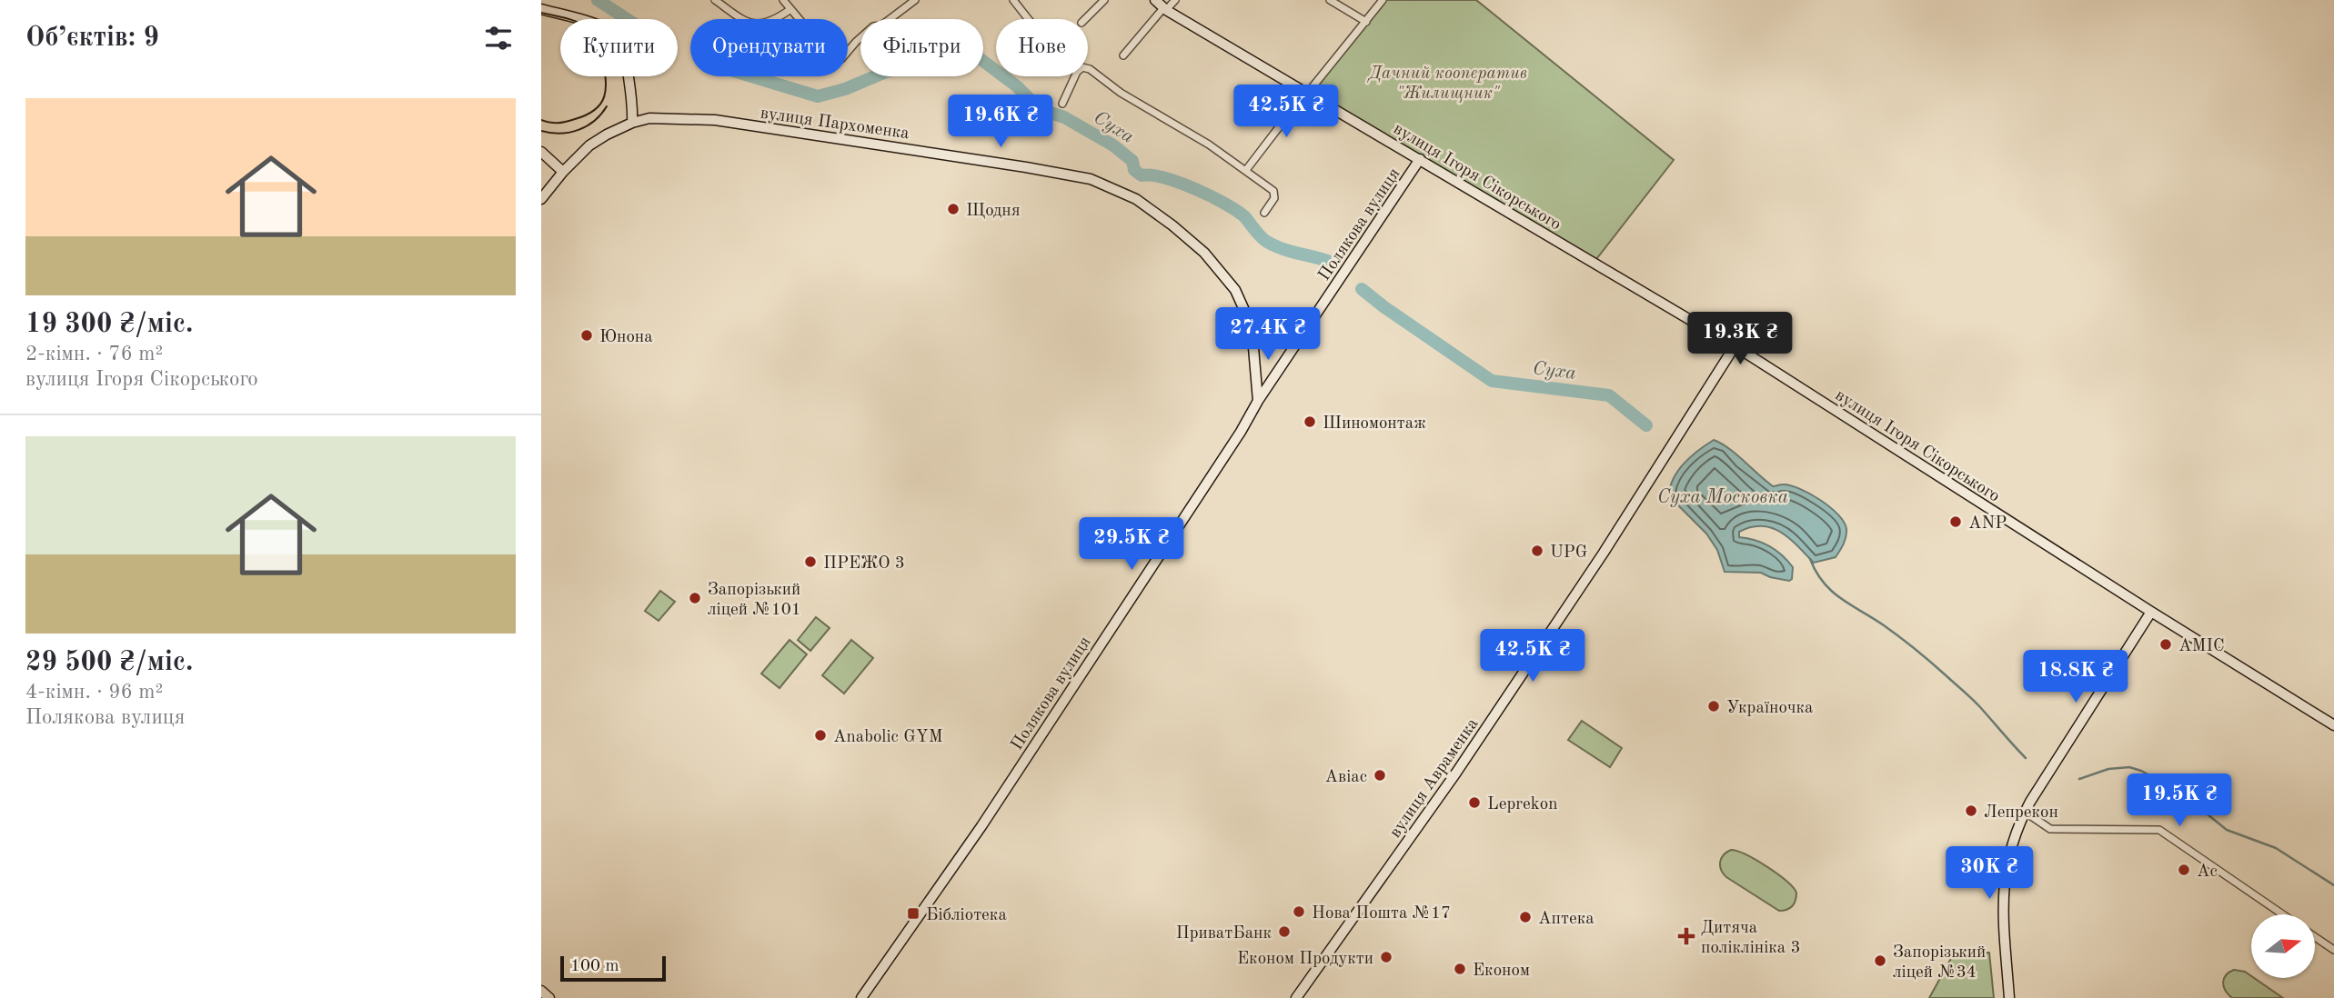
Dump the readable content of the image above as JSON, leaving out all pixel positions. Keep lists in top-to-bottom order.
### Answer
{
  "streets": {
    "street": [
      "вулиця Пархоменка",
      "вулиця Ігоря Сікорського",
      "Полякова вулиця",
      "вулиця Авраменка"
    ]
  },
  "crossings": [
    ["вулиця Ігоря Сікорського", "Полякова вулиця"],
    ["вулиця Ігоря Сікорського", "вулиця Авраменка"]
  ],
  "water": ["Суха", "Суха Московка"],
  "parks": ["Дачний кооператив \"Жилищник\""],
  "places": {
    "other": [
      "Щодня",
      "Юнона",
      "Шиномонтаж",
      "ANP",
      "UPG",
      "ПРЕЖО 3",
      "Запорізький ліцей №101",
      "AMIC",
      "Україночка",
      "Anabolic GYM",
      "Авіас",
      "Leprekon",
      "Лепрекон",
      "Ас",
      "Нова Пошта №17",
      "Аптека",
      "ПриватБанк",
      "Економ Продукти",
      "Запорізький ліцей №34",
      "Економ"
    ],
    "transit": ["Бібліотека"],
    "health": ["Дитяча поліклініка 3"]
  },
  "scale_bar": "100 m",
  "north": "right",
  "page": {
    "heading": "Об’єктів: 9",
    "chip": [
      "Купити",
      "Орендувати",
      "Фільтри",
      "Нове"
    ],
    "list": [
      {
        "name": "19 300 ₴/міс.",
        "note": "2-кімн. · 76 m² · вулиця Ігоря Сікорського"
      },
      {
        "name": "29 500 ₴/міс.",
        "note": "4-кімн. · 96 m² · Полякова вулиця"
      }
    ],
    "price": [
      "42.5K ₴",
      "19.6K ₴",
      "27.4K ₴",
      "19.3K ₴",
      "29.5K ₴",
      "42.5K ₴",
      "18.8K ₴",
      "19.5K ₴",
      "30K ₴"
    ],
    "scale": "100 m"
  }
}
